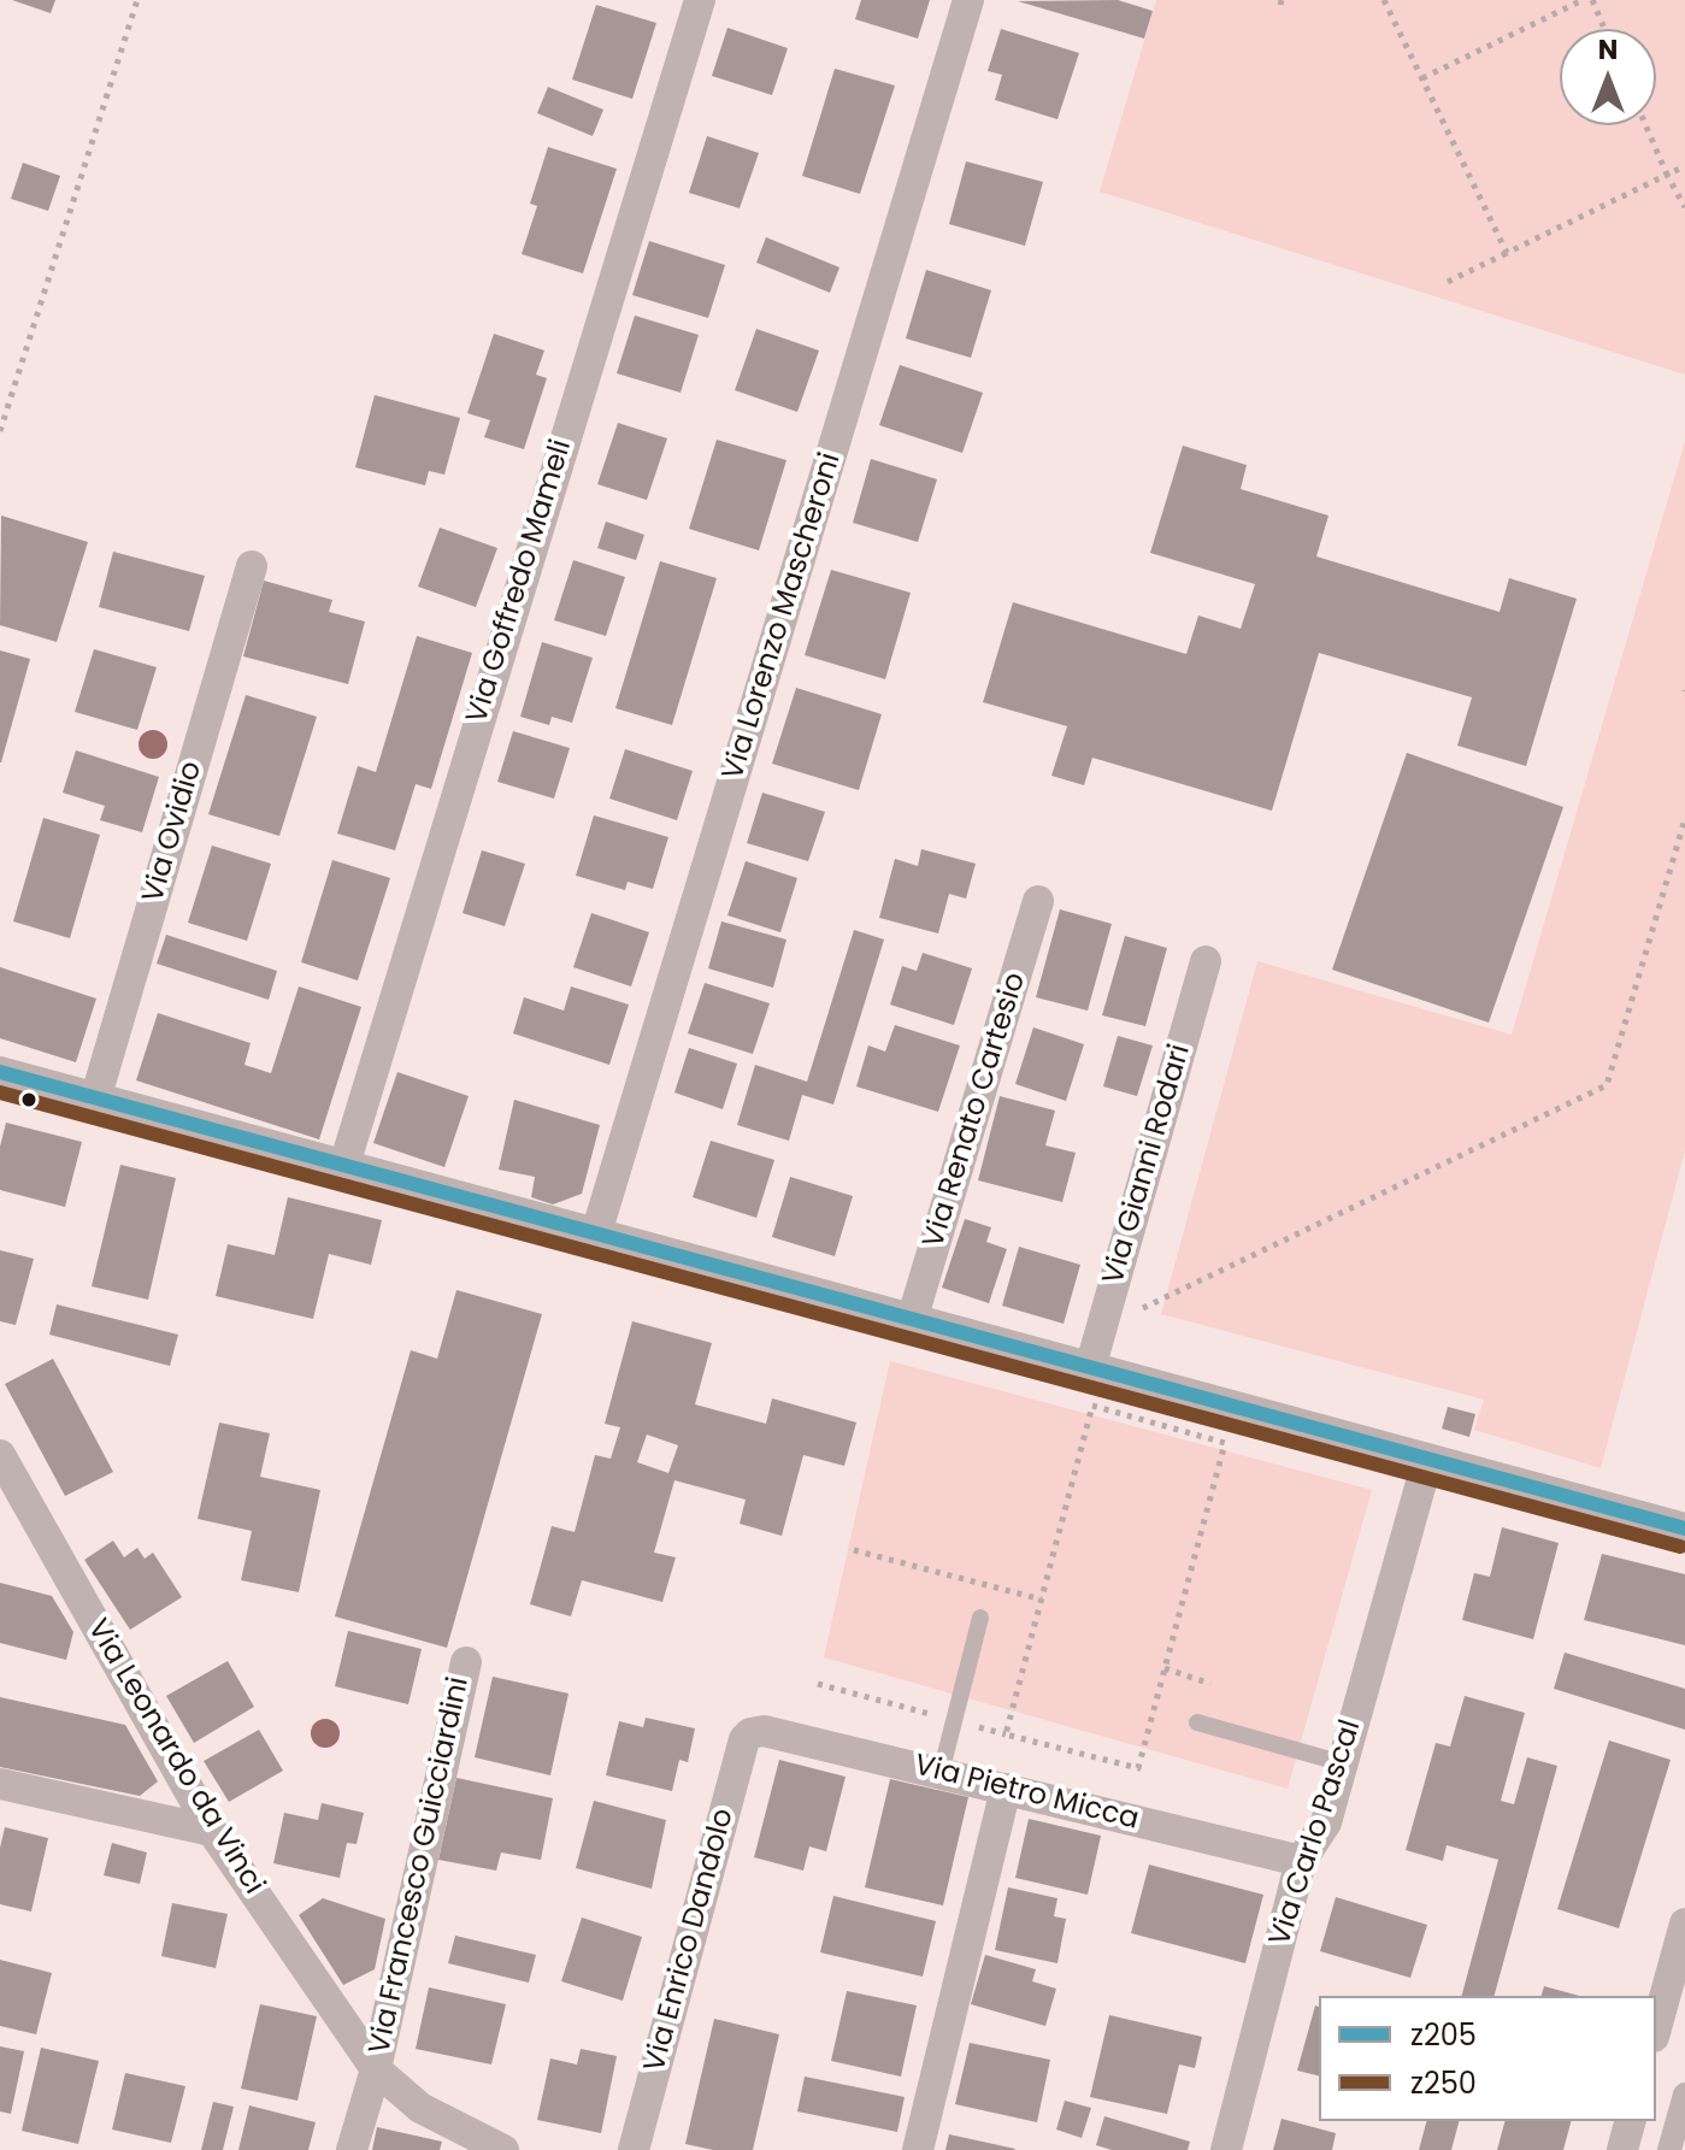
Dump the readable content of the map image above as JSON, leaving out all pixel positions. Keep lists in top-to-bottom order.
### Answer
{
  "streets": {
    "street": [
      "Via Goffredo Mameli",
      "Via Lorenzo Mascheroni",
      "Via Ovidio",
      "Via Renato Cartesio",
      "Via Gianni Rodari",
      "Via Leonardo da Vinci",
      "Via Pietro Micca",
      "Via Carlo Pascal",
      "Via Francesco Guicciardini",
      "Via Enrico Dandolo"
    ]
  },
  "crossings": [
    ["Via Leonardo da Vinci", "Via Francesco Guicciardini"],
    ["Via Pietro Micca", "Via Carlo Pascal"],
    ["Via Pietro Micca", "Via Enrico Dandolo"]
  ],
  "lines": ["transit line z205", "transit line z250"],
  "legend": ["z205", "z250"],
  "north": "top"
}
